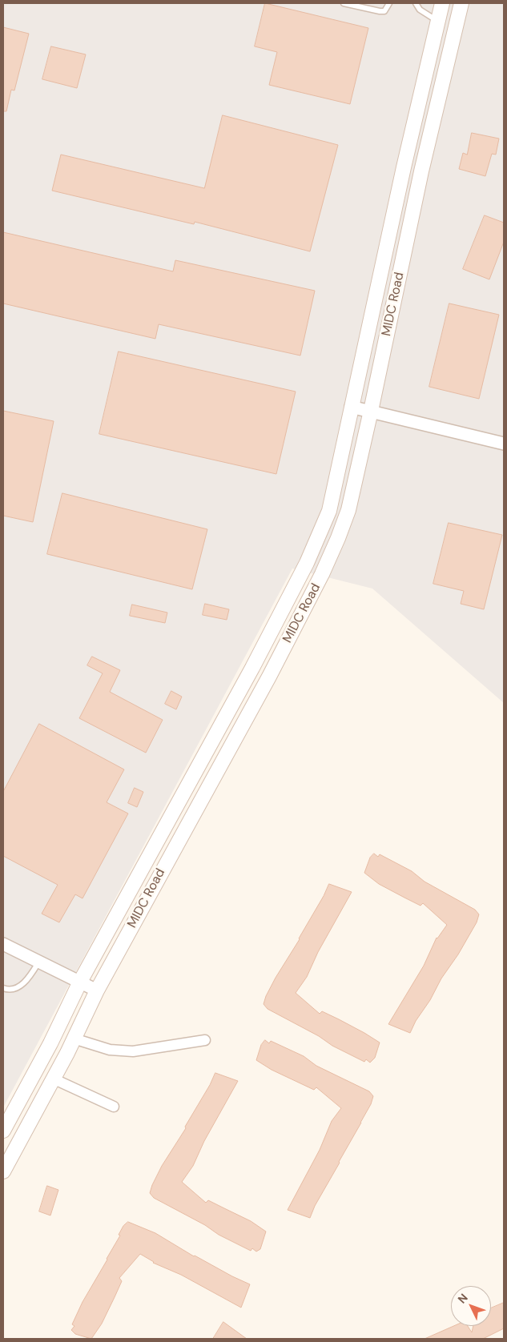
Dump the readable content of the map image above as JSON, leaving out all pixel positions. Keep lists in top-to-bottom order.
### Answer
{
  "streets": {
    "main road": ["MIDC Road"]
  },
  "north": "top left"
}
